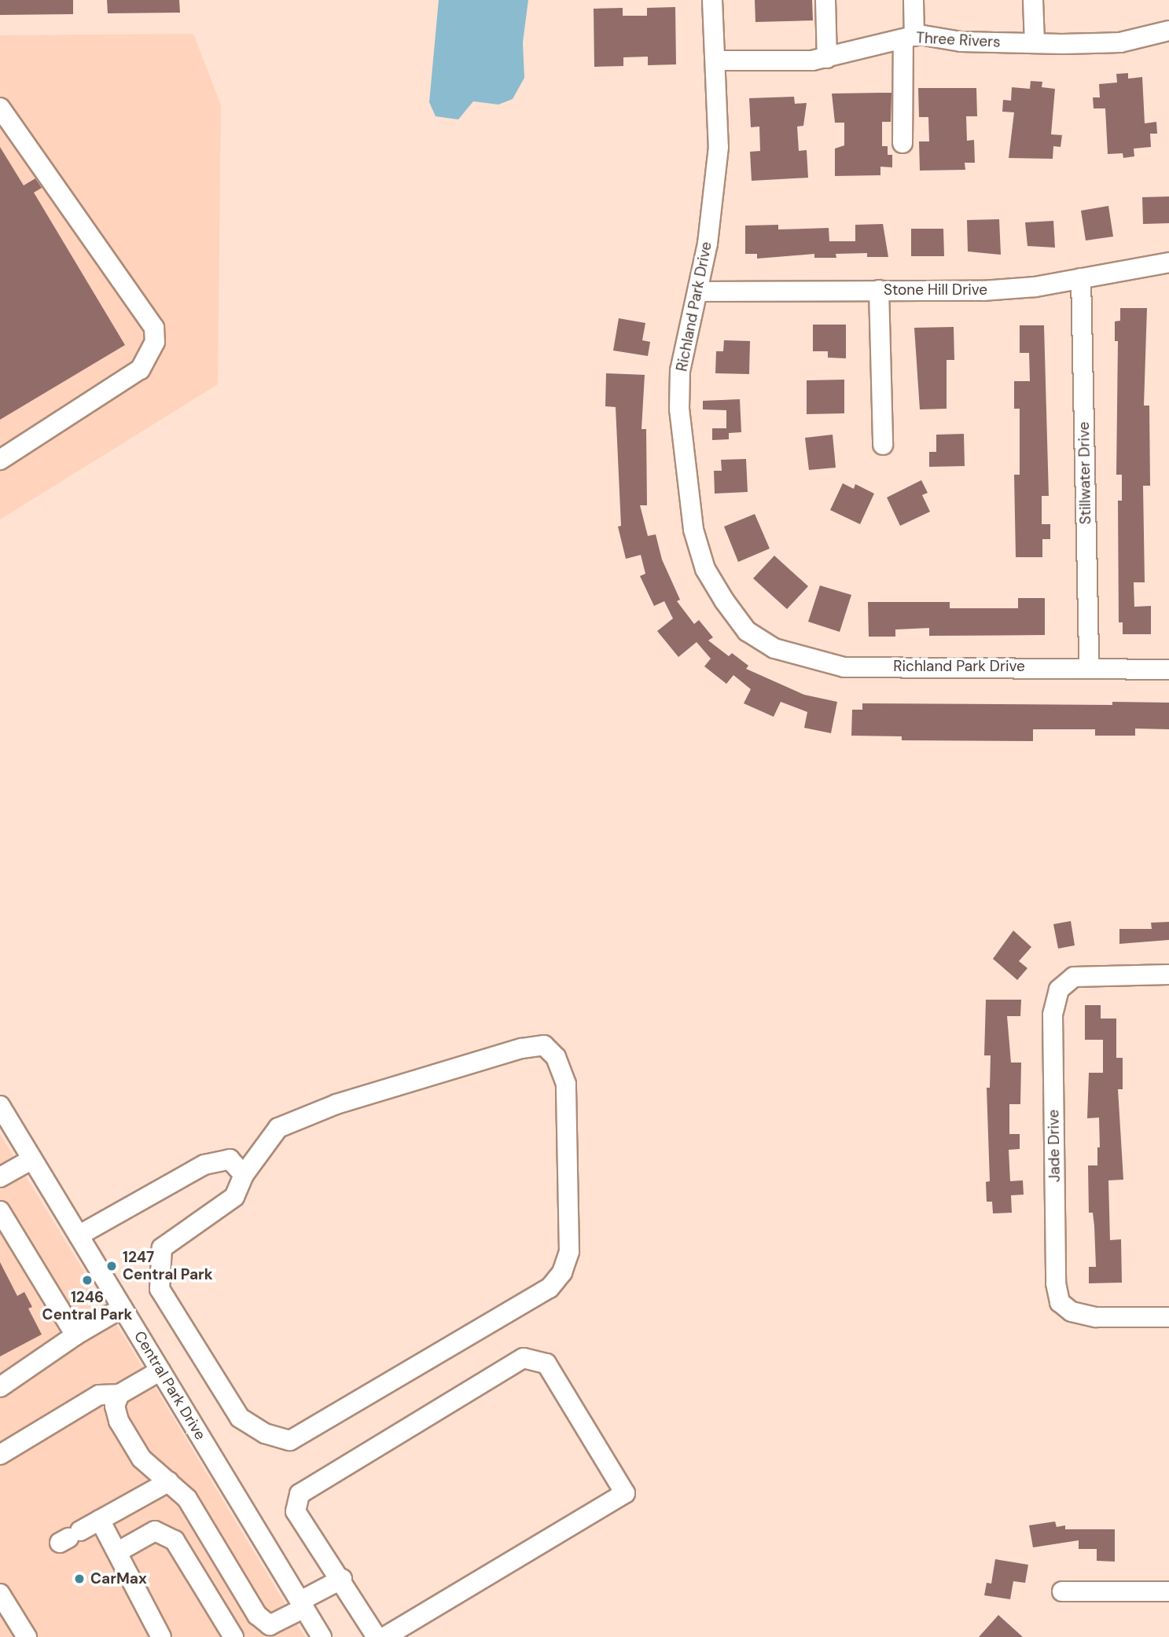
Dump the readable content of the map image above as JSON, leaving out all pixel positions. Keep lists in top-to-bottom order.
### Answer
{
  "streets": {
    "street": [
      "Three Rivers",
      "Stone Hill Drive",
      "Richland Park Drive",
      "Stillwater Drive",
      "Jade Drive",
      "Central Park Drive"
    ]
  },
  "crossings": [
    ["Three Rivers", "Richland Park Drive"],
    ["Stone Hill Drive", "Richland Park Drive"],
    ["Stone Hill Drive", "Stillwater Drive"],
    ["Richland Park Drive", "Stillwater Drive"]
  ],
  "places": ["1247 Central Park", "1246 Central Park", "CarMax"]
}
